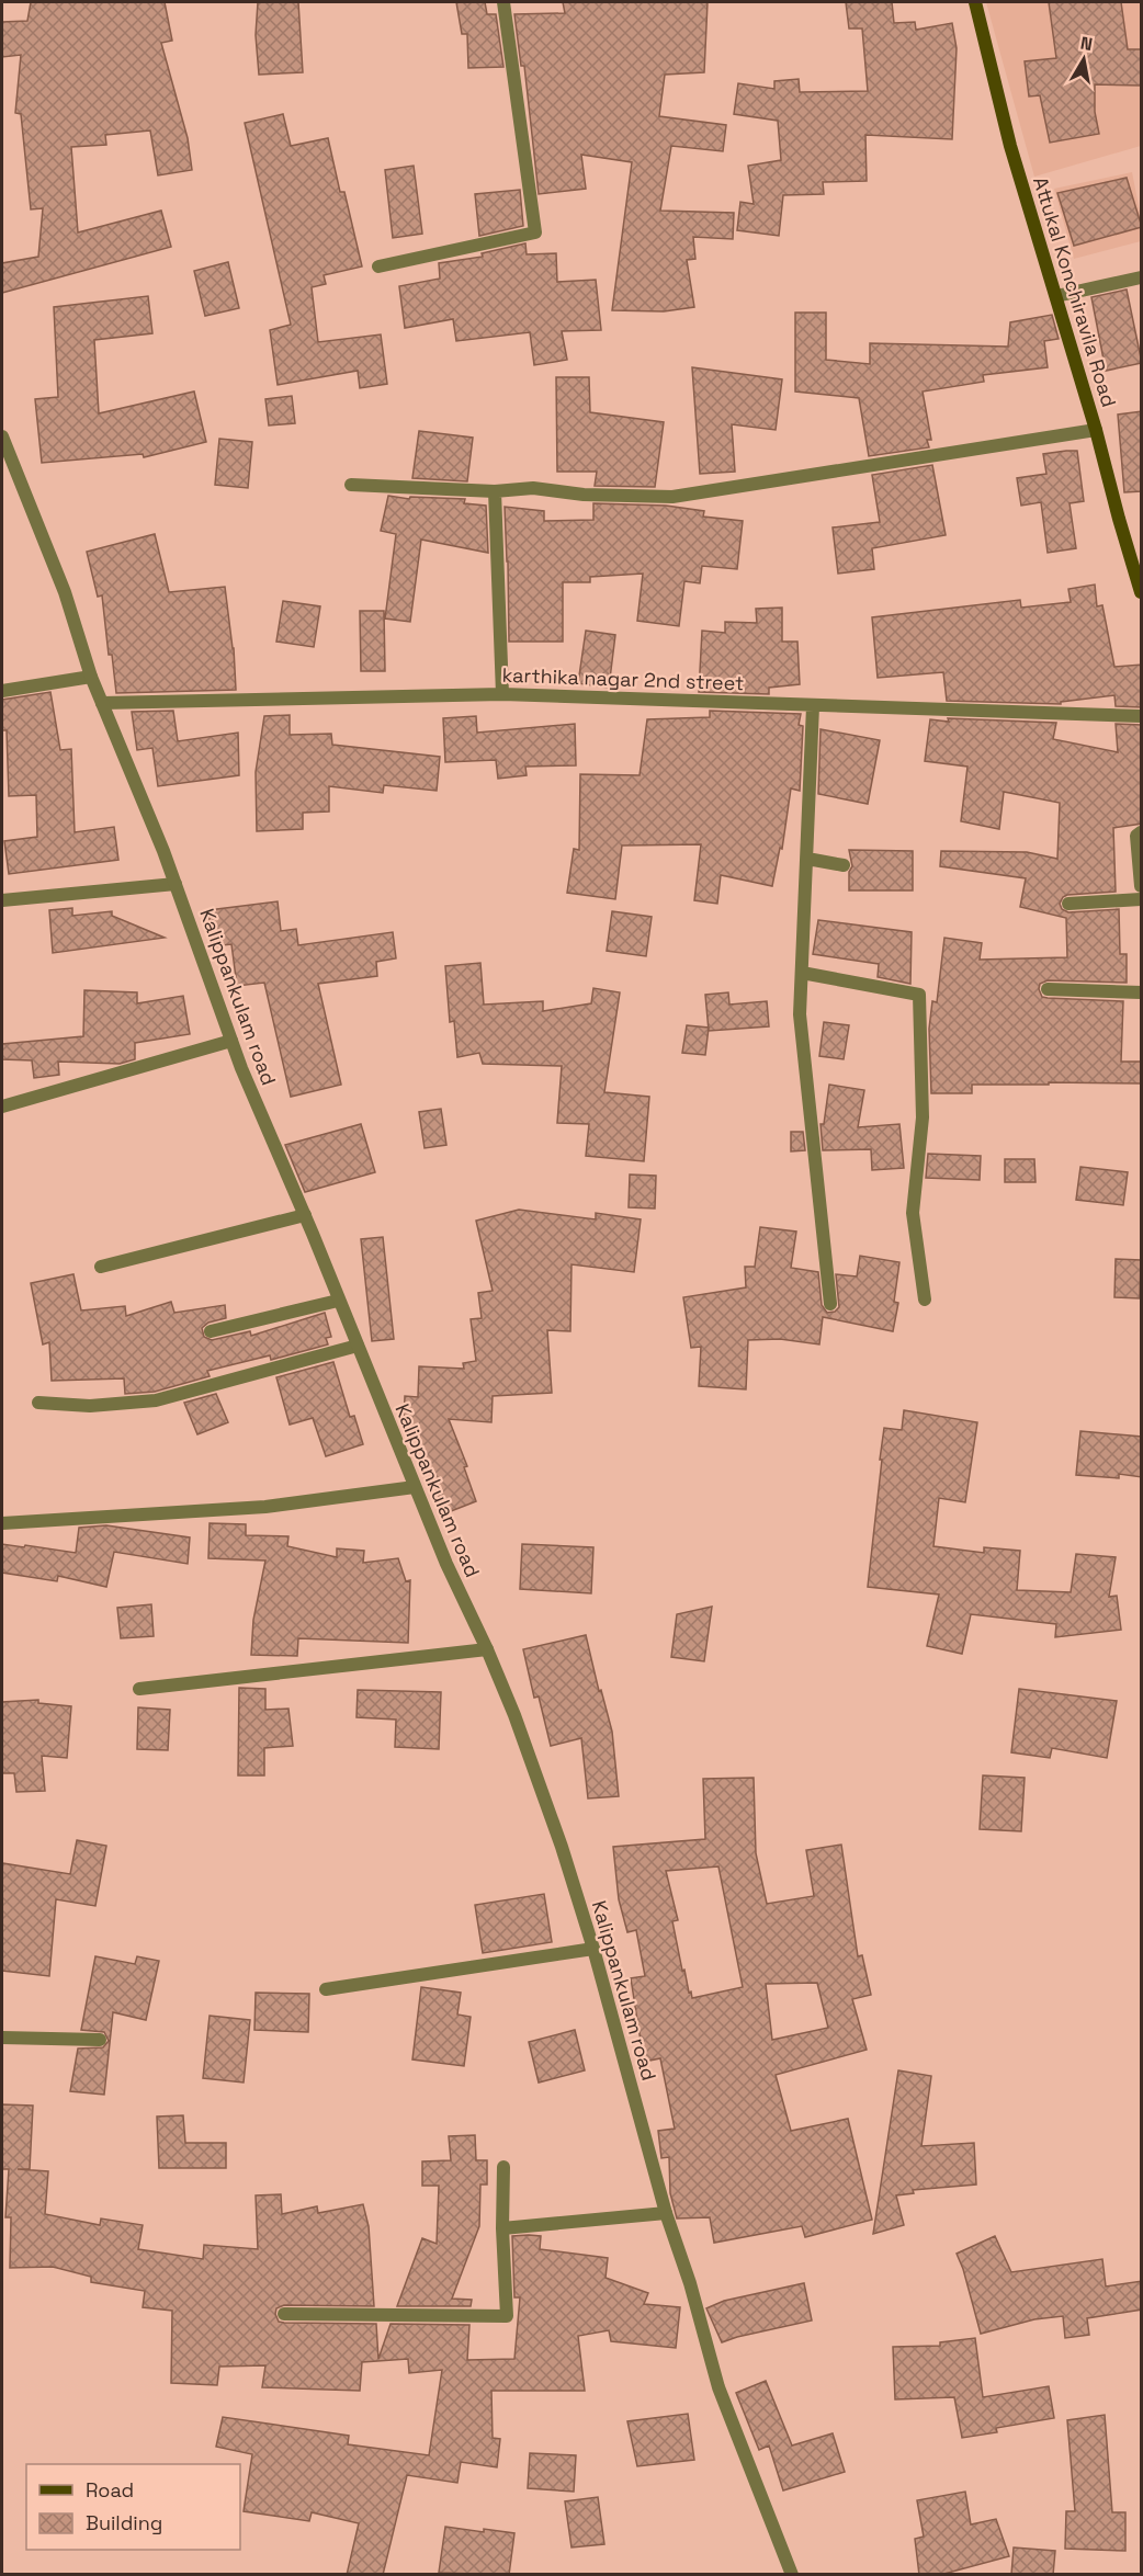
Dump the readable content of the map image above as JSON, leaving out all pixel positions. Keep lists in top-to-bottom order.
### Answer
{
  "streets": {
    "main road": ["Attukal Konchiravila Road"],
    "street": ["karthika nagar 2nd street", "Kalippankulam road"]
  },
  "crossings": [
    ["karthika nagar 2nd street", "Kalippankulam road"]
  ],
  "legend": ["Road", "Building"],
  "north": "top"
}
